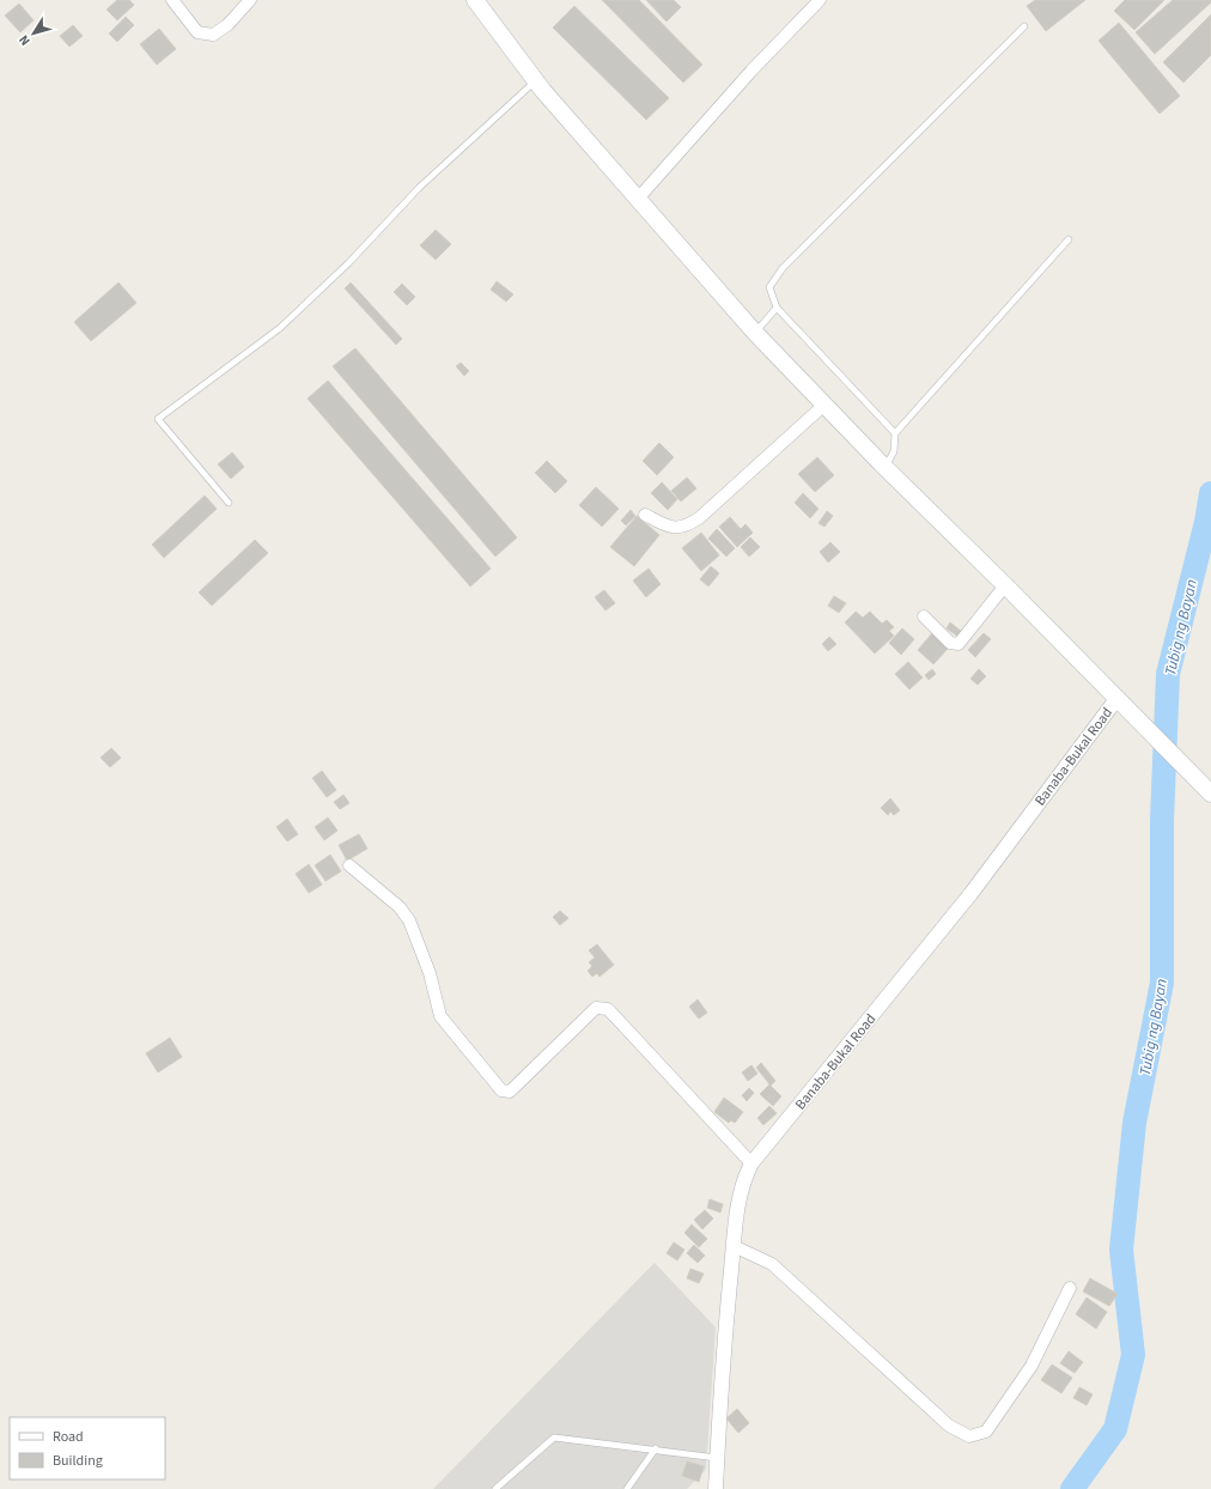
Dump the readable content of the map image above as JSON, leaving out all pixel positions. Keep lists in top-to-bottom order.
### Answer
{
  "streets": {
    "street": ["Banaba-Bukal Road"]
  },
  "water": ["Tubig ng Bayan"],
  "legend": ["Road", "Building"],
  "north": "bottom left"
}
